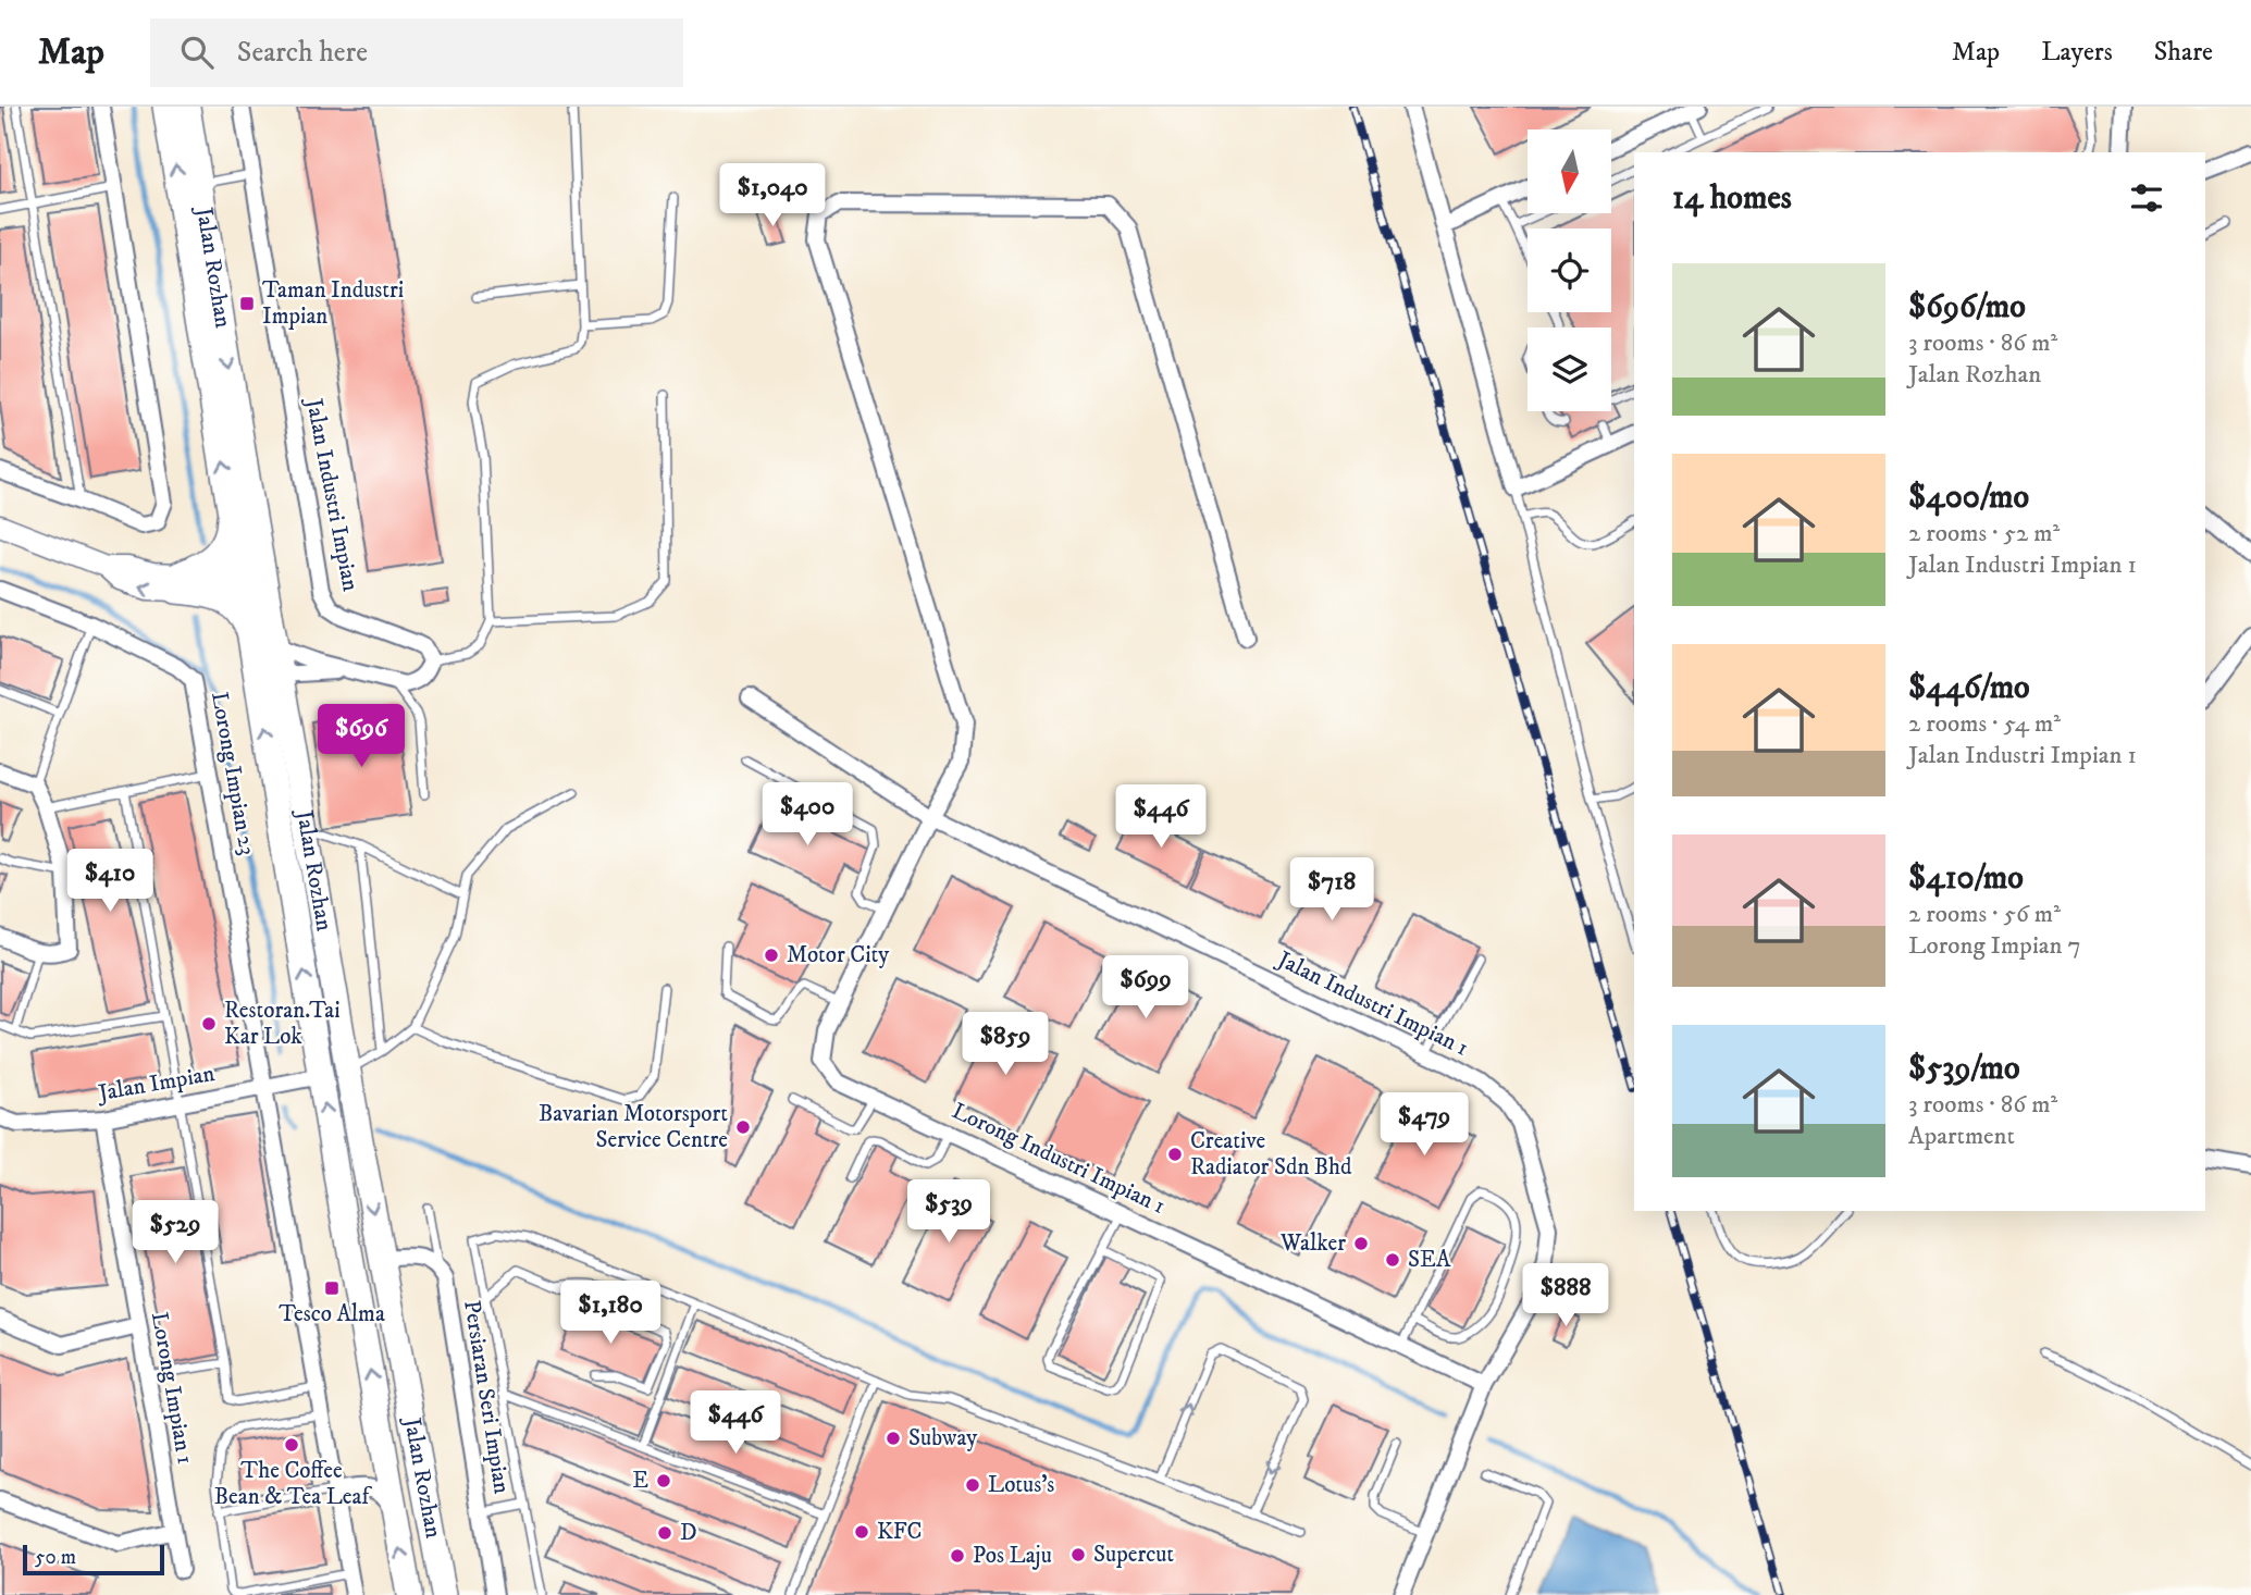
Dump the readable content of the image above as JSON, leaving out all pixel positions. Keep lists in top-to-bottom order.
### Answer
{
  "streets": {
    "main road": ["Jalan Rozhan"],
    "street": [
      "Jalan Industri Impian",
      "Lorong Impian 23",
      "Jalan Industri Impian 1",
      "Jalan Impian",
      "Lorong Industri Impian 1",
      "Lorong Impian 1",
      "Persiaran Seri Impian"
    ]
  },
  "crossings": [
    ["Jalan Rozhan", "Jalan Impian"],
    ["Lorong Impian 23", "Jalan Impian"],
    ["Jalan Industri Impian 1", "Lorong Industri Impian 1"],
    ["Jalan Impian", "Lorong Impian 1"]
  ],
  "places": {
    "transit": ["Taman Industri Impian", "Tesco Alma"],
    "other": [
      "Motor City",
      "Restoran.Tai Kar Lok",
      "Bavarian Motorsport Service Centre",
      "Creative Radiator Sdn Bhd",
      "Walker",
      "SEA",
      "Subway",
      "The Coffee Bean & Tea Leaf",
      "E",
      "Lotus's",
      "KFC",
      "D",
      "Supercut",
      "Pos Laju"
    ]
  },
  "scale_bar": "50 m",
  "north": "bottom",
  "page": {
    "header": "Map",
    "search": "Search here",
    "nav": ["Map", "Layers", "Share"],
    "heading": "14 homes",
    "price": [
      "$1,040",
      "$696",
      "$400",
      "$446",
      "$410",
      "$718",
      "$699",
      "$859",
      "$479",
      "$539",
      "$529",
      "$888",
      "$1,180",
      "$446"
    ],
    "list": [
      {
        "name": "$696/mo",
        "note": "3 rooms · 86 m² · Jalan Rozhan"
      },
      {
        "name": "$400/mo",
        "note": "2 rooms · 52 m² · Jalan Industri Impian 1"
      },
      {
        "name": "$446/mo",
        "note": "2 rooms · 54 m² · Jalan Industri Impian 1"
      },
      {
        "name": "$410/mo",
        "note": "2 rooms · 56 m² · Lorong Impian 7"
      },
      {
        "name": "$539/mo",
        "note": "3 rooms · 86 m² · Apartment"
      }
    ],
    "scale": "50 m"
  }
}
